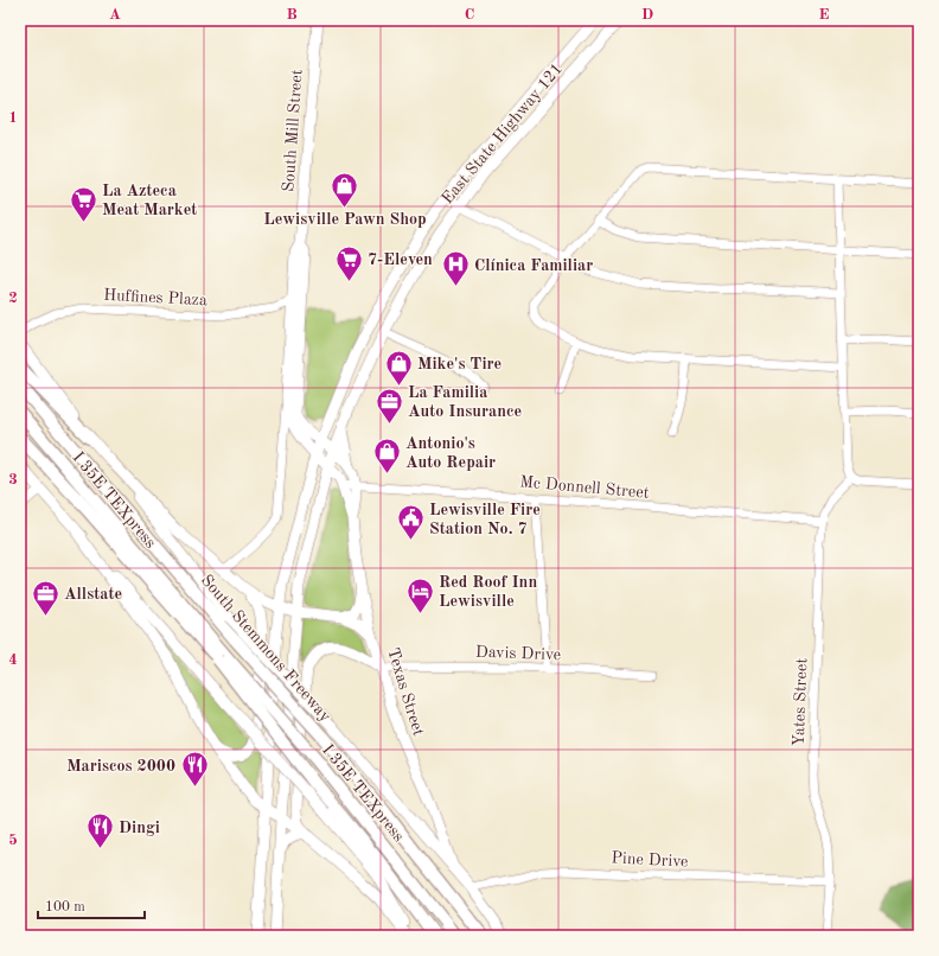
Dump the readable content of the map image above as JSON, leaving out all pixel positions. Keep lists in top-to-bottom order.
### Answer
{
  "streets": {
    "highway": ["I 35E TEXpress", "South Stemmons Freeway"],
    "main road": ["South Mill Street", "East State Highway 121", "Texas Street"],
    "street": [
      "Huffines Plaza",
      "Mc Donnell Street",
      "Davis Drive",
      "Yates Street",
      "Pine Drive"
    ]
  },
  "crossings": [
    ["South Mill Street", "East State Highway 121"],
    ["South Mill Street", "Huffines Plaza"],
    ["South Mill Street", "South Stemmons Freeway"],
    ["South Mill Street", "Texas Street"],
    ["East State Highway 121", "South Stemmons Freeway"],
    ["East State Highway 121", "Texas Street"],
    ["Mc Donnell Street", "Texas Street"],
    ["Mc Donnell Street", "Yates Street"],
    ["South Stemmons Freeway", "Texas Street"],
    ["South Stemmons Freeway", "Pine Drive"],
    ["Davis Drive", "Texas Street"],
    ["Yates Street", "Pine Drive"]
  ],
  "places": {
    "shop": ["Lewisville Pawn Shop", "Mike's Tire", "Antonio's Auto Repair"],
    "supermarket": ["La Azteca Meat Market", "7-Eleven"],
    "hospital": ["Clínica Familiar"],
    "office": ["La Familia Auto Insurance", "Allstate"],
    "public building": ["Lewisville Fire Station No. 7"],
    "hotel": ["Red Roof Inn Lewisville"],
    "restaurant": ["Mariscos 2000", "Dingi"]
  },
  "scale_bar": "100 m",
  "grid": {
    "columns": [
      "A",
      "B",
      "C",
      "D",
      "E"
    ],
    "rows": [
      "1",
      "2",
      "3",
      "4",
      "5"
    ]
  }
}
